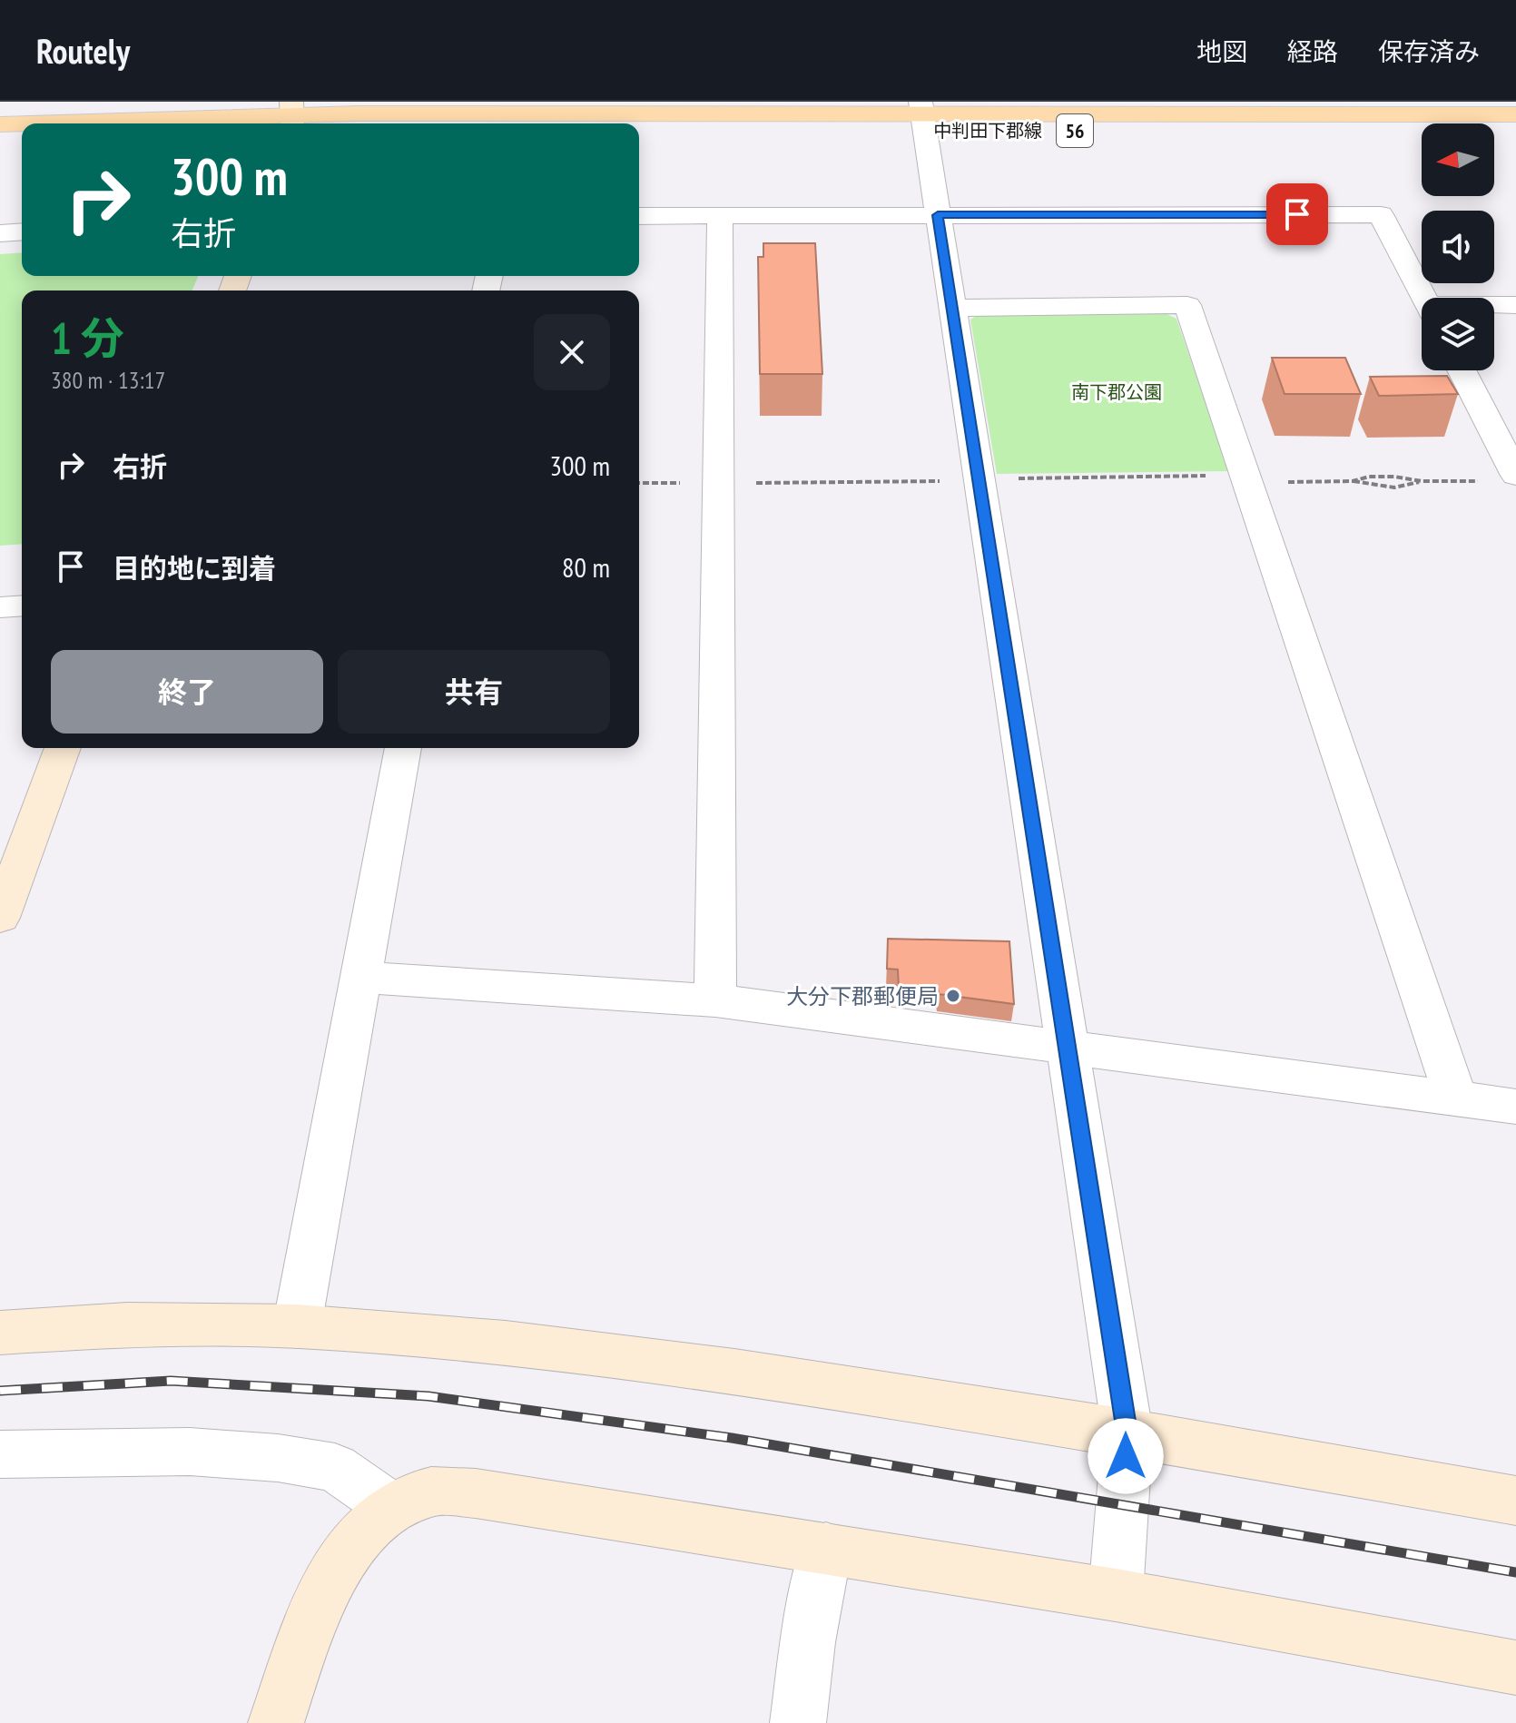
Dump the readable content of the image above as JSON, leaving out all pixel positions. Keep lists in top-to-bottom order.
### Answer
{
  "streets": {
    "main road": ["中判田下郡線", "56"]
  },
  "parks": ["南下郡公園"],
  "places": ["大分下郡郵便局"],
  "north": "left",
  "page": {
    "header": "Routely",
    "nav": ["地図", "経路", "保存済み"],
    "turn": ["300 m", "右折"],
    "heading": ["1 分", "380 m · 13:17"],
    "list": [
      {
        "name": "右折",
        "value": "300 m"
      },
      {
        "name": "目的地に到着",
        "value": "80 m"
      }
    ],
    "buttons": ["終了", "共有"]
  }
}
